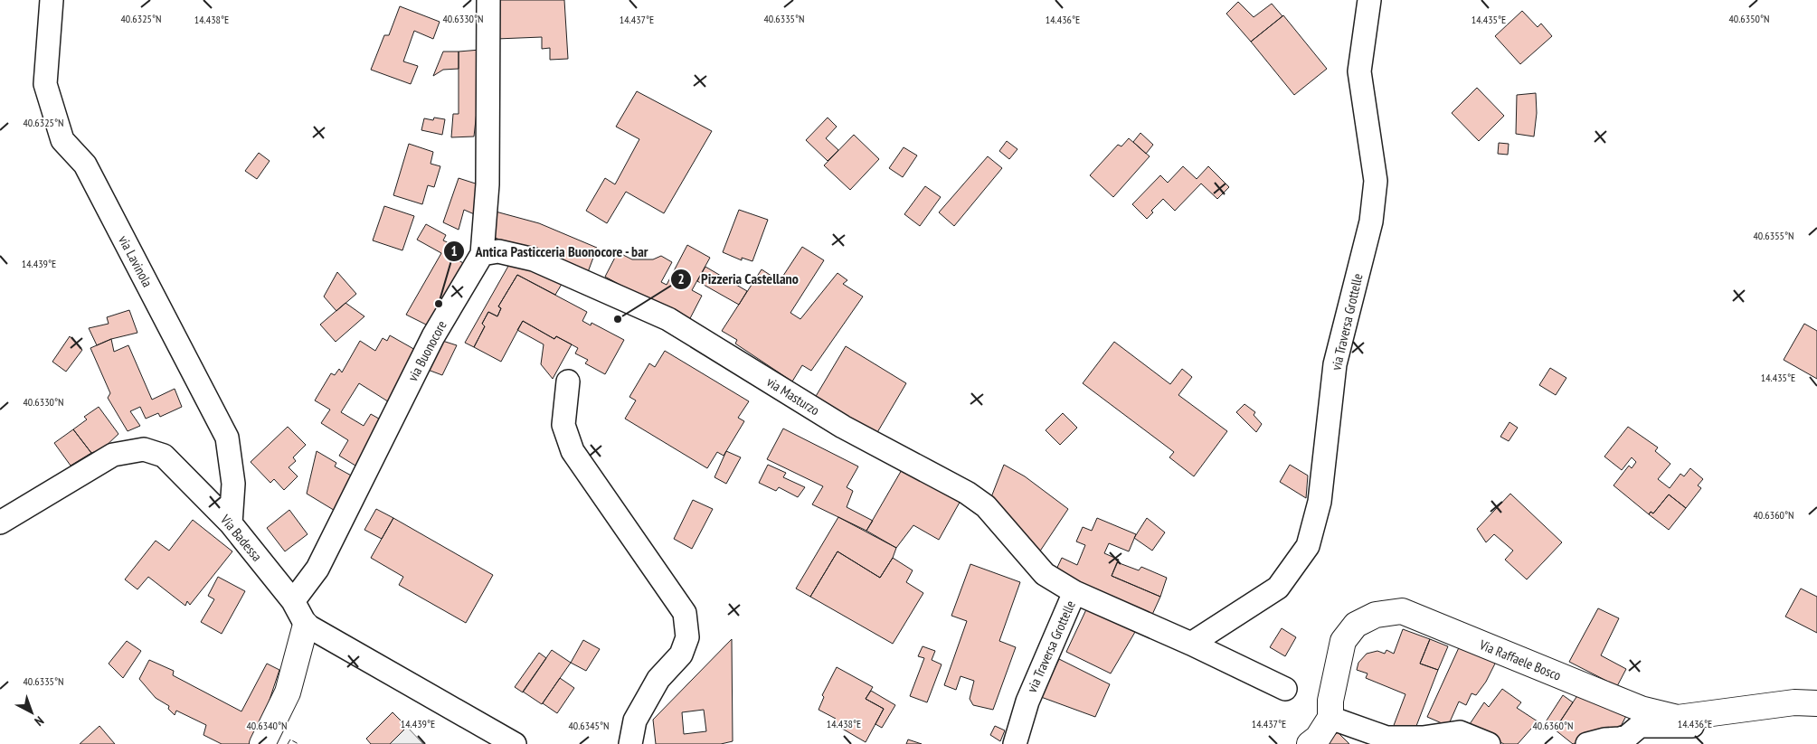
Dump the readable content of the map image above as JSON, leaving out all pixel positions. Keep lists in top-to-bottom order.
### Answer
{
  "streets": {
    "street": [
      "via Lavinola",
      "via Traversa Grottelle",
      "via Buonocore",
      "via Masturzo",
      "Via Badessa",
      "Via Raffaele Bosco"
    ]
  },
  "crossings": [
    ["via Lavinola", "Via Badessa"],
    ["via Traversa Grottelle", "via Masturzo"],
    ["via Buonocore", "via Masturzo"],
    ["via Buonocore", "Via Badessa"]
  ],
  "places": ["Antica Pasticceria Buonocore - bar", "Pizzeria Castellano"],
  "north": "bottom right",
  "coordinates": [
    "40.6325°N",
    "40.6330°N",
    "40.6335°N",
    "40.6350°N",
    "14.437°E",
    "14.436°E",
    "14.435°E",
    "14.438°E",
    "40.6355°N",
    "14.439°E",
    "40.6360°N",
    "40.6340°N",
    "40.6345°N"
  ]
}
